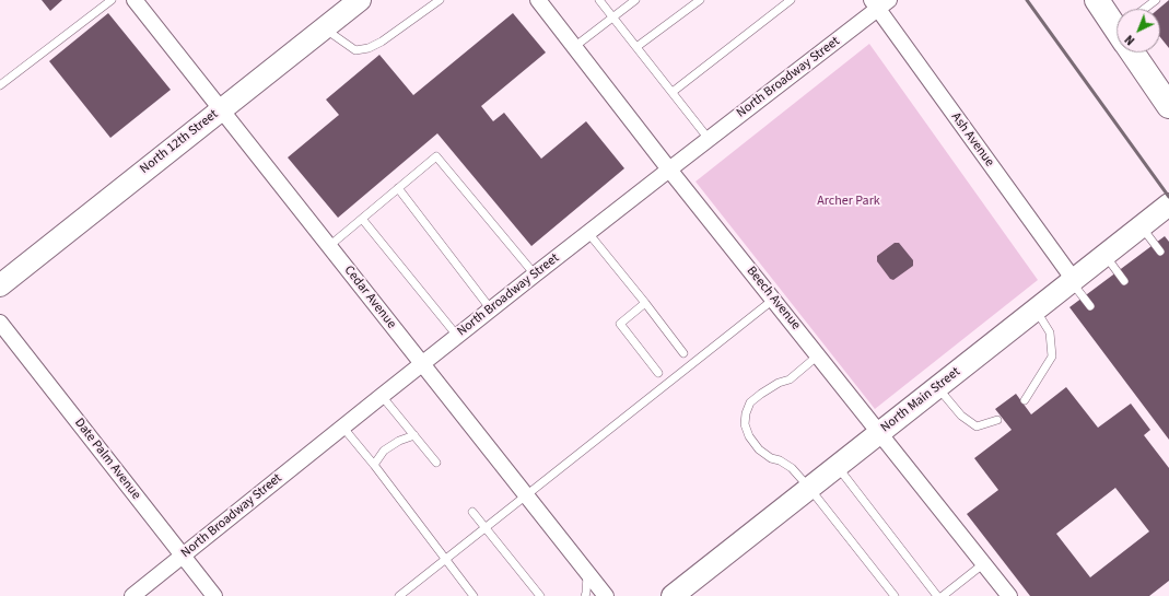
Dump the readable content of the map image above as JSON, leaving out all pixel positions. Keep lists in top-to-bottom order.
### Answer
{
  "streets": {
    "street": [
      "North Broadway Street",
      "Ash Avenue",
      "North 12th Street",
      "Cedar Avenue",
      "Beech Avenue",
      "North Main Street",
      "Date Palm Avenue"
    ]
  },
  "crossings": [
    ["North Broadway Street", "Ash Avenue"],
    ["North Broadway Street", "Cedar Avenue"],
    ["North Broadway Street", "Beech Avenue"],
    ["North Broadway Street", "Date Palm Avenue"],
    ["Ash Avenue", "North Main Street"],
    ["North 12th Street", "Cedar Avenue"],
    ["Beech Avenue", "North Main Street"]
  ],
  "parks": ["Archer Park"],
  "north": "bottom left"
}
